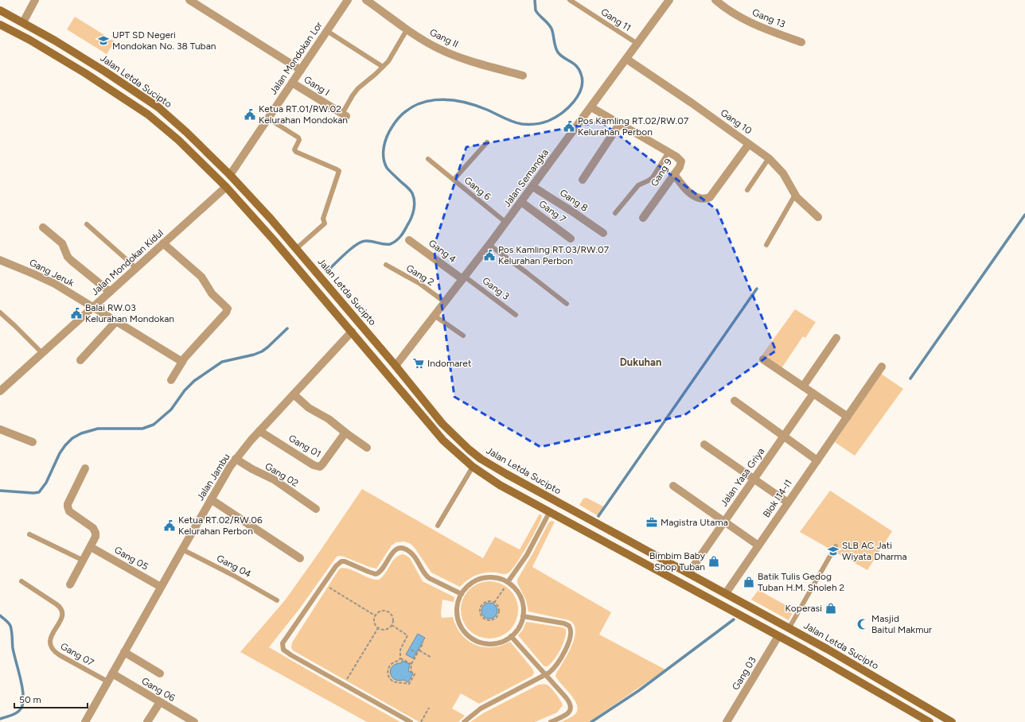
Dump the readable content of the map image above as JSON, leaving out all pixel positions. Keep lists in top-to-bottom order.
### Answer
{
  "streets": {
    "main road": ["Jalan Letda Sucipto"],
    "street": [
      "Gang 13",
      "Gang II",
      "Jalan Mondokan Lor",
      "Gang I",
      "Gang 10",
      "Gang 9",
      "Jalan Semangka",
      "Gang 8",
      "Gang 7",
      "Gang 4",
      "Jalan Mondokan Kidul",
      "Gang Jeruk",
      "Gang 01",
      "Gang 02",
      "Jalan Jambu",
      "Jalan Yasa Griya",
      "Blok I14-I1",
      "Gang 05",
      "Gang 03",
      "Gang 06"
    ],
    "lane": [
      "Gang 11",
      "Gang 6",
      "Gang 2",
      "Gang 3",
      "Gang 04",
      "Gang 07"
    ]
  },
  "crossings": [
    ["Gang 11", "Jalan Semangka"],
    ["Jalan Mondokan Lor", "Jalan Letda Sucipto"],
    ["Jalan Mondokan Lor", "Gang I"],
    ["Jalan Letda Sucipto", "Jalan Semangka"],
    ["Jalan Letda Sucipto", "Jalan Yasa Griya"],
    ["Jalan Letda Sucipto", "Blok I14-I1"],
    ["Gang 10", "Jalan Semangka"],
    ["Gang 9", "Jalan Semangka"],
    ["Jalan Semangka", "Gang 6"],
    ["Jalan Semangka", "Gang 8"],
    ["Jalan Semangka", "Gang 7"],
    ["Jalan Semangka", "Gang 4"],
    ["Jalan Semangka", "Gang 2"],
    ["Jalan Semangka", "Gang 3"],
    ["Gang 4", "Gang 3"],
    ["Jalan Mondokan Kidul", "Gang Jeruk"],
    ["Gang 01", "Jalan Jambu"],
    ["Gang 02", "Jalan Jambu"],
    ["Jalan Jambu", "Gang 05"],
    ["Jalan Jambu", "Gang 04"],
    ["Jalan Jambu", "Gang 07"],
    ["Jalan Jambu", "Gang 06"]
  ],
  "districts": ["Dukuhan"],
  "places": {
    "school or university": ["UPT SD Negeri Mondokan No. 38 Tuban", "SLB AC Jati Wiyata Dharma"],
    "public building": [
      "Ketua RT.01/RW.02 Kelurahan Mondokan",
      "Pos Kamling RT.02/RW.07 Kelurahan Perbon",
      "Pos Kamling RT.03/RW.07 Kelurahan Perbon",
      "Balai RW.03 Kelurahan Mondokan",
      "Ketua RT.02/RW.06 Kelurahan Perbon"
    ],
    "supermarket": ["Indomaret"],
    "office": ["Magistra Utama"],
    "shop": ["Bimbim Baby Shop Tuban", "Batik Tulis Gedog Tuban H.M. Sholeh 2", "Koperasi"],
    "mosque": ["Masjid Baitul Makmur"]
  },
  "scale_bar": "50 m"
}
